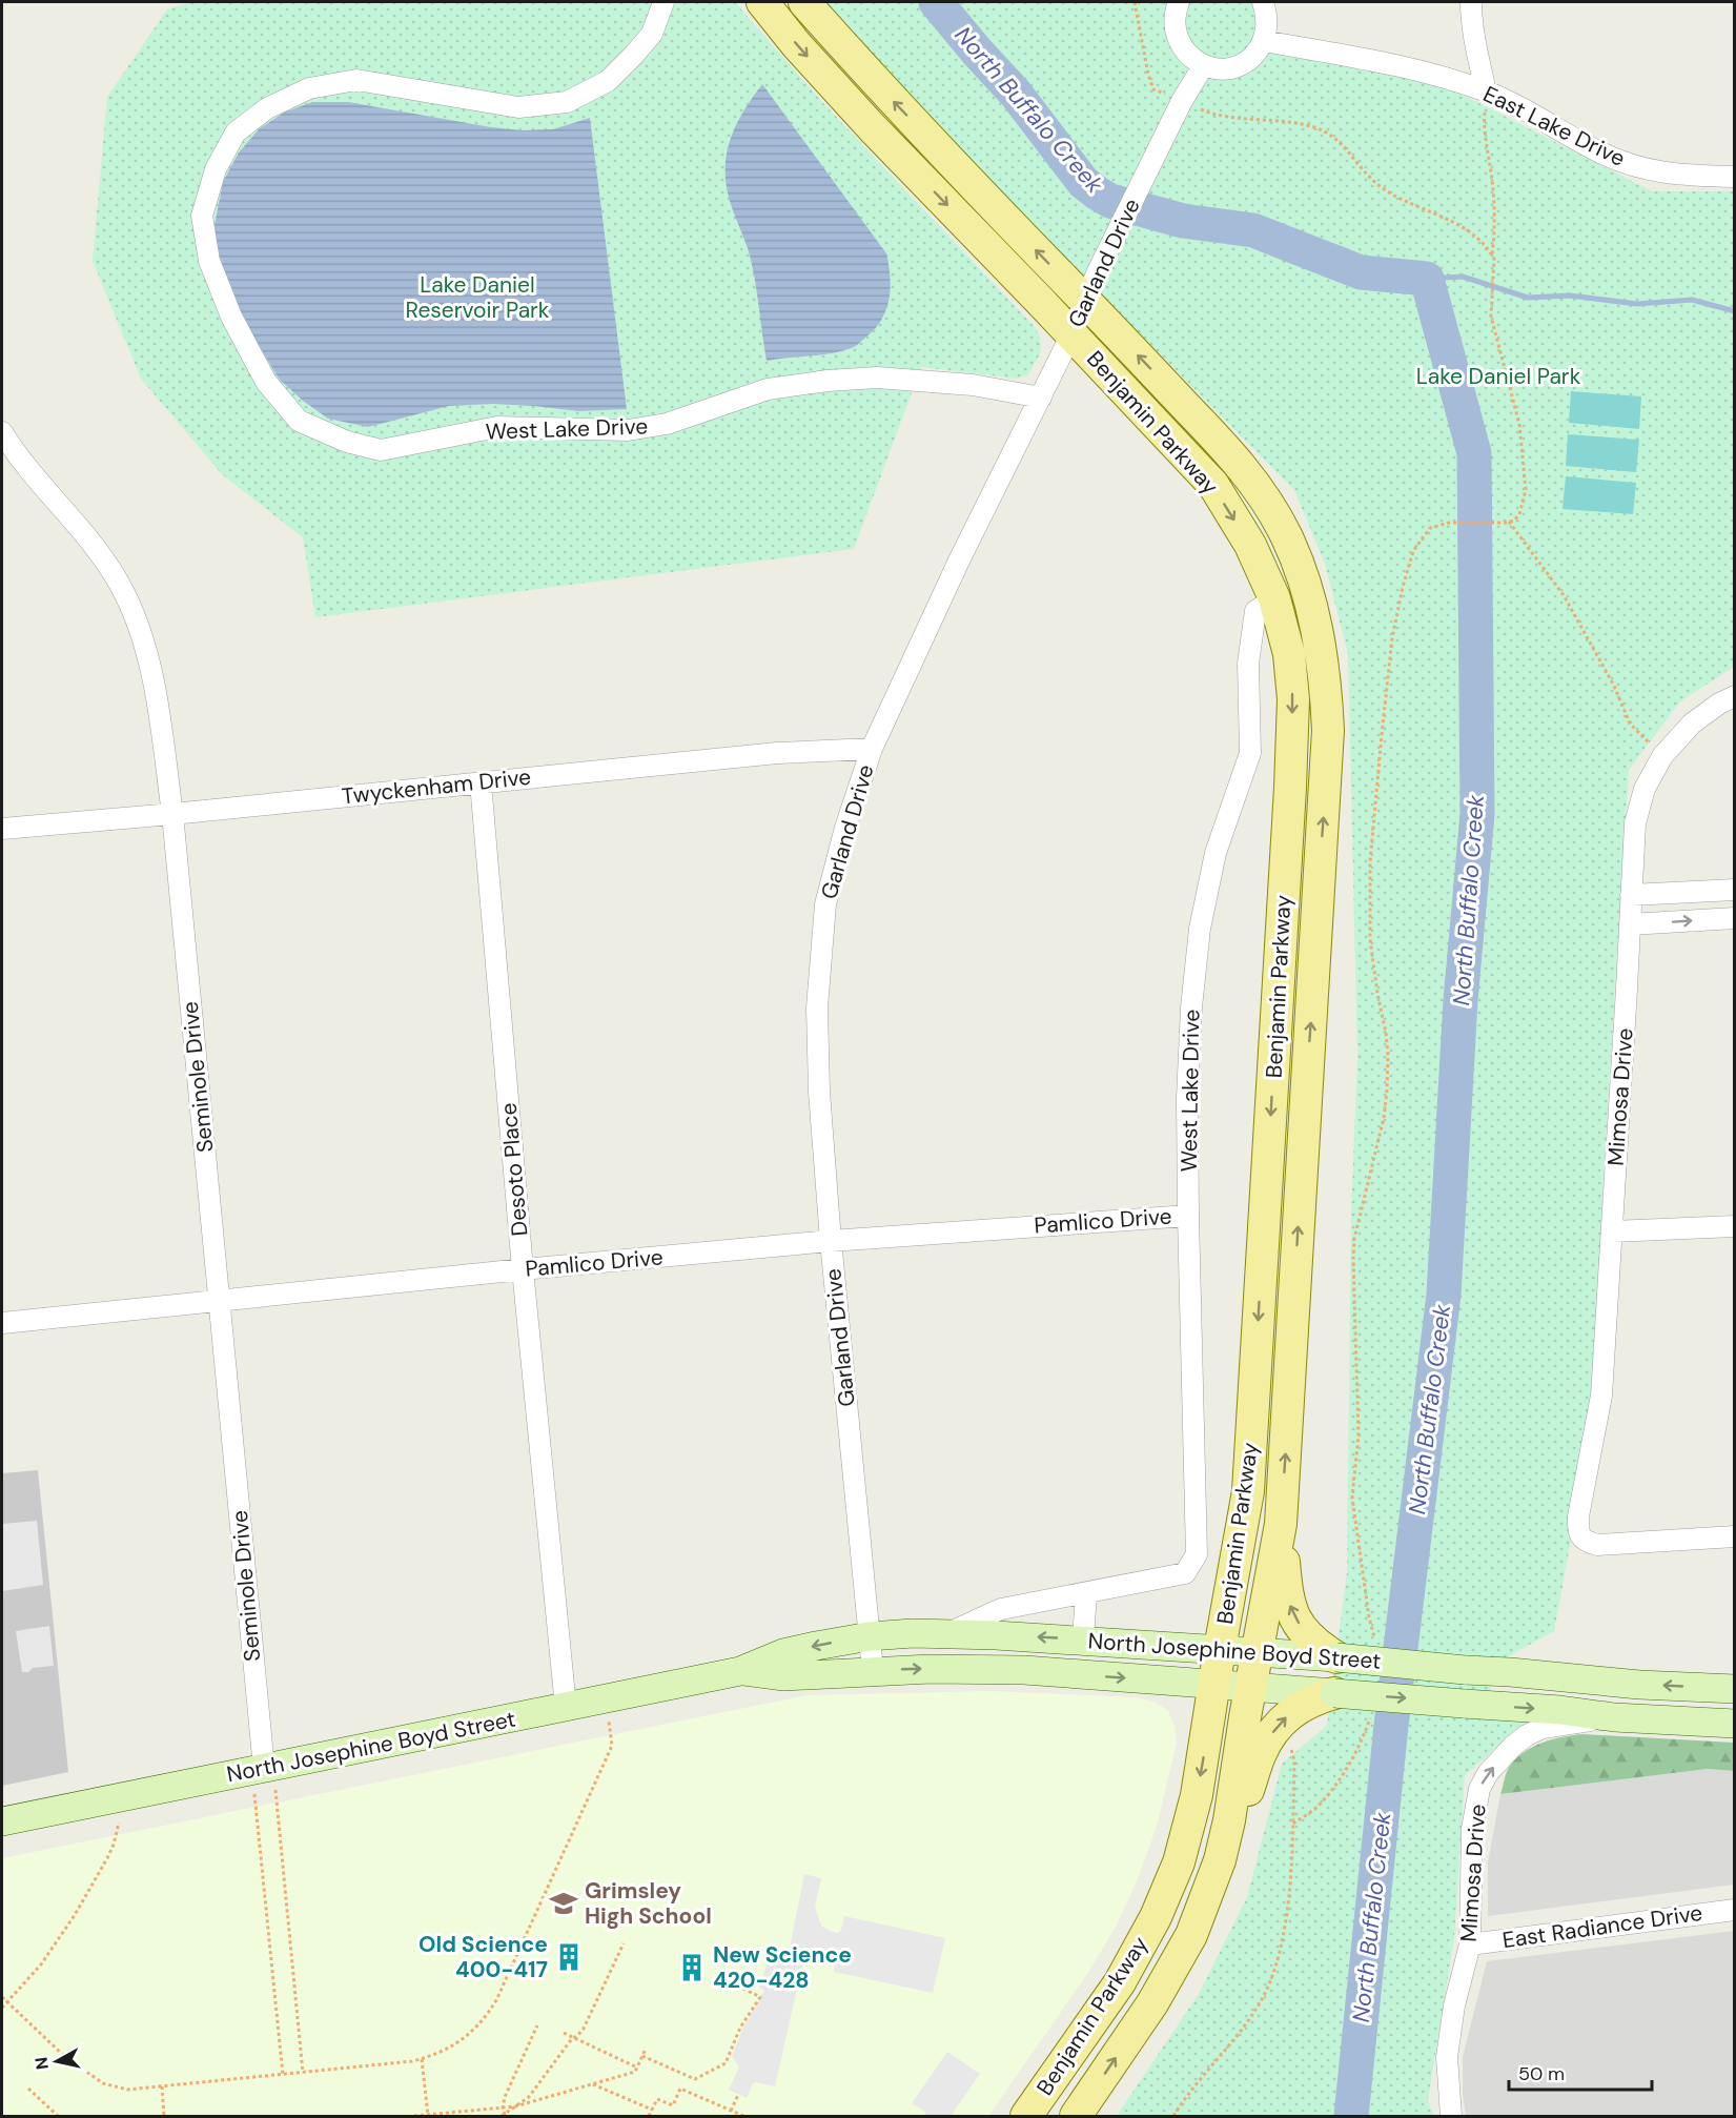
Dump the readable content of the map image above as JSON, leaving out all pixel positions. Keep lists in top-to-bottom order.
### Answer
{
  "streets": {
    "main road": ["Benjamin Parkway", "North Josephine Boyd Street"],
    "street": [
      "East Lake Drive",
      "Garland Drive",
      "West Lake Drive",
      "Twyckenham Drive",
      "Seminole Drive",
      "Mimosa Drive",
      "Desoto Place",
      "Pamlico Drive",
      "East Radiance Drive"
    ]
  },
  "crossings": [
    ["Garland Drive", "Benjamin Parkway"],
    ["Garland Drive", "West Lake Drive"],
    ["Garland Drive", "Twyckenham Drive"],
    ["Garland Drive", "Pamlico Drive"],
    ["Garland Drive", "North Josephine Boyd Street"],
    ["Benjamin Parkway", "West Lake Drive"],
    ["Benjamin Parkway", "North Josephine Boyd Street"],
    ["West Lake Drive", "Pamlico Drive"],
    ["West Lake Drive", "North Josephine Boyd Street"],
    ["Twyckenham Drive", "Seminole Drive"],
    ["Twyckenham Drive", "Desoto Place"],
    ["Seminole Drive", "Pamlico Drive"],
    ["Seminole Drive", "North Josephine Boyd Street"],
    ["Mimosa Drive", "North Josephine Boyd Street"],
    ["Mimosa Drive", "East Radiance Drive"],
    ["Desoto Place", "Pamlico Drive"],
    ["Desoto Place", "North Josephine Boyd Street"]
  ],
  "water": ["North Buffalo Creek"],
  "parks": ["Lake Daniel Reservoir Park", "Lake Daniel Park"],
  "places": {
    "school or university": ["Grimsley High School"],
    "building": ["Old Science 400-417", "New Science 420-428"]
  },
  "scale_bar": "50 m",
  "north": "left"
}
